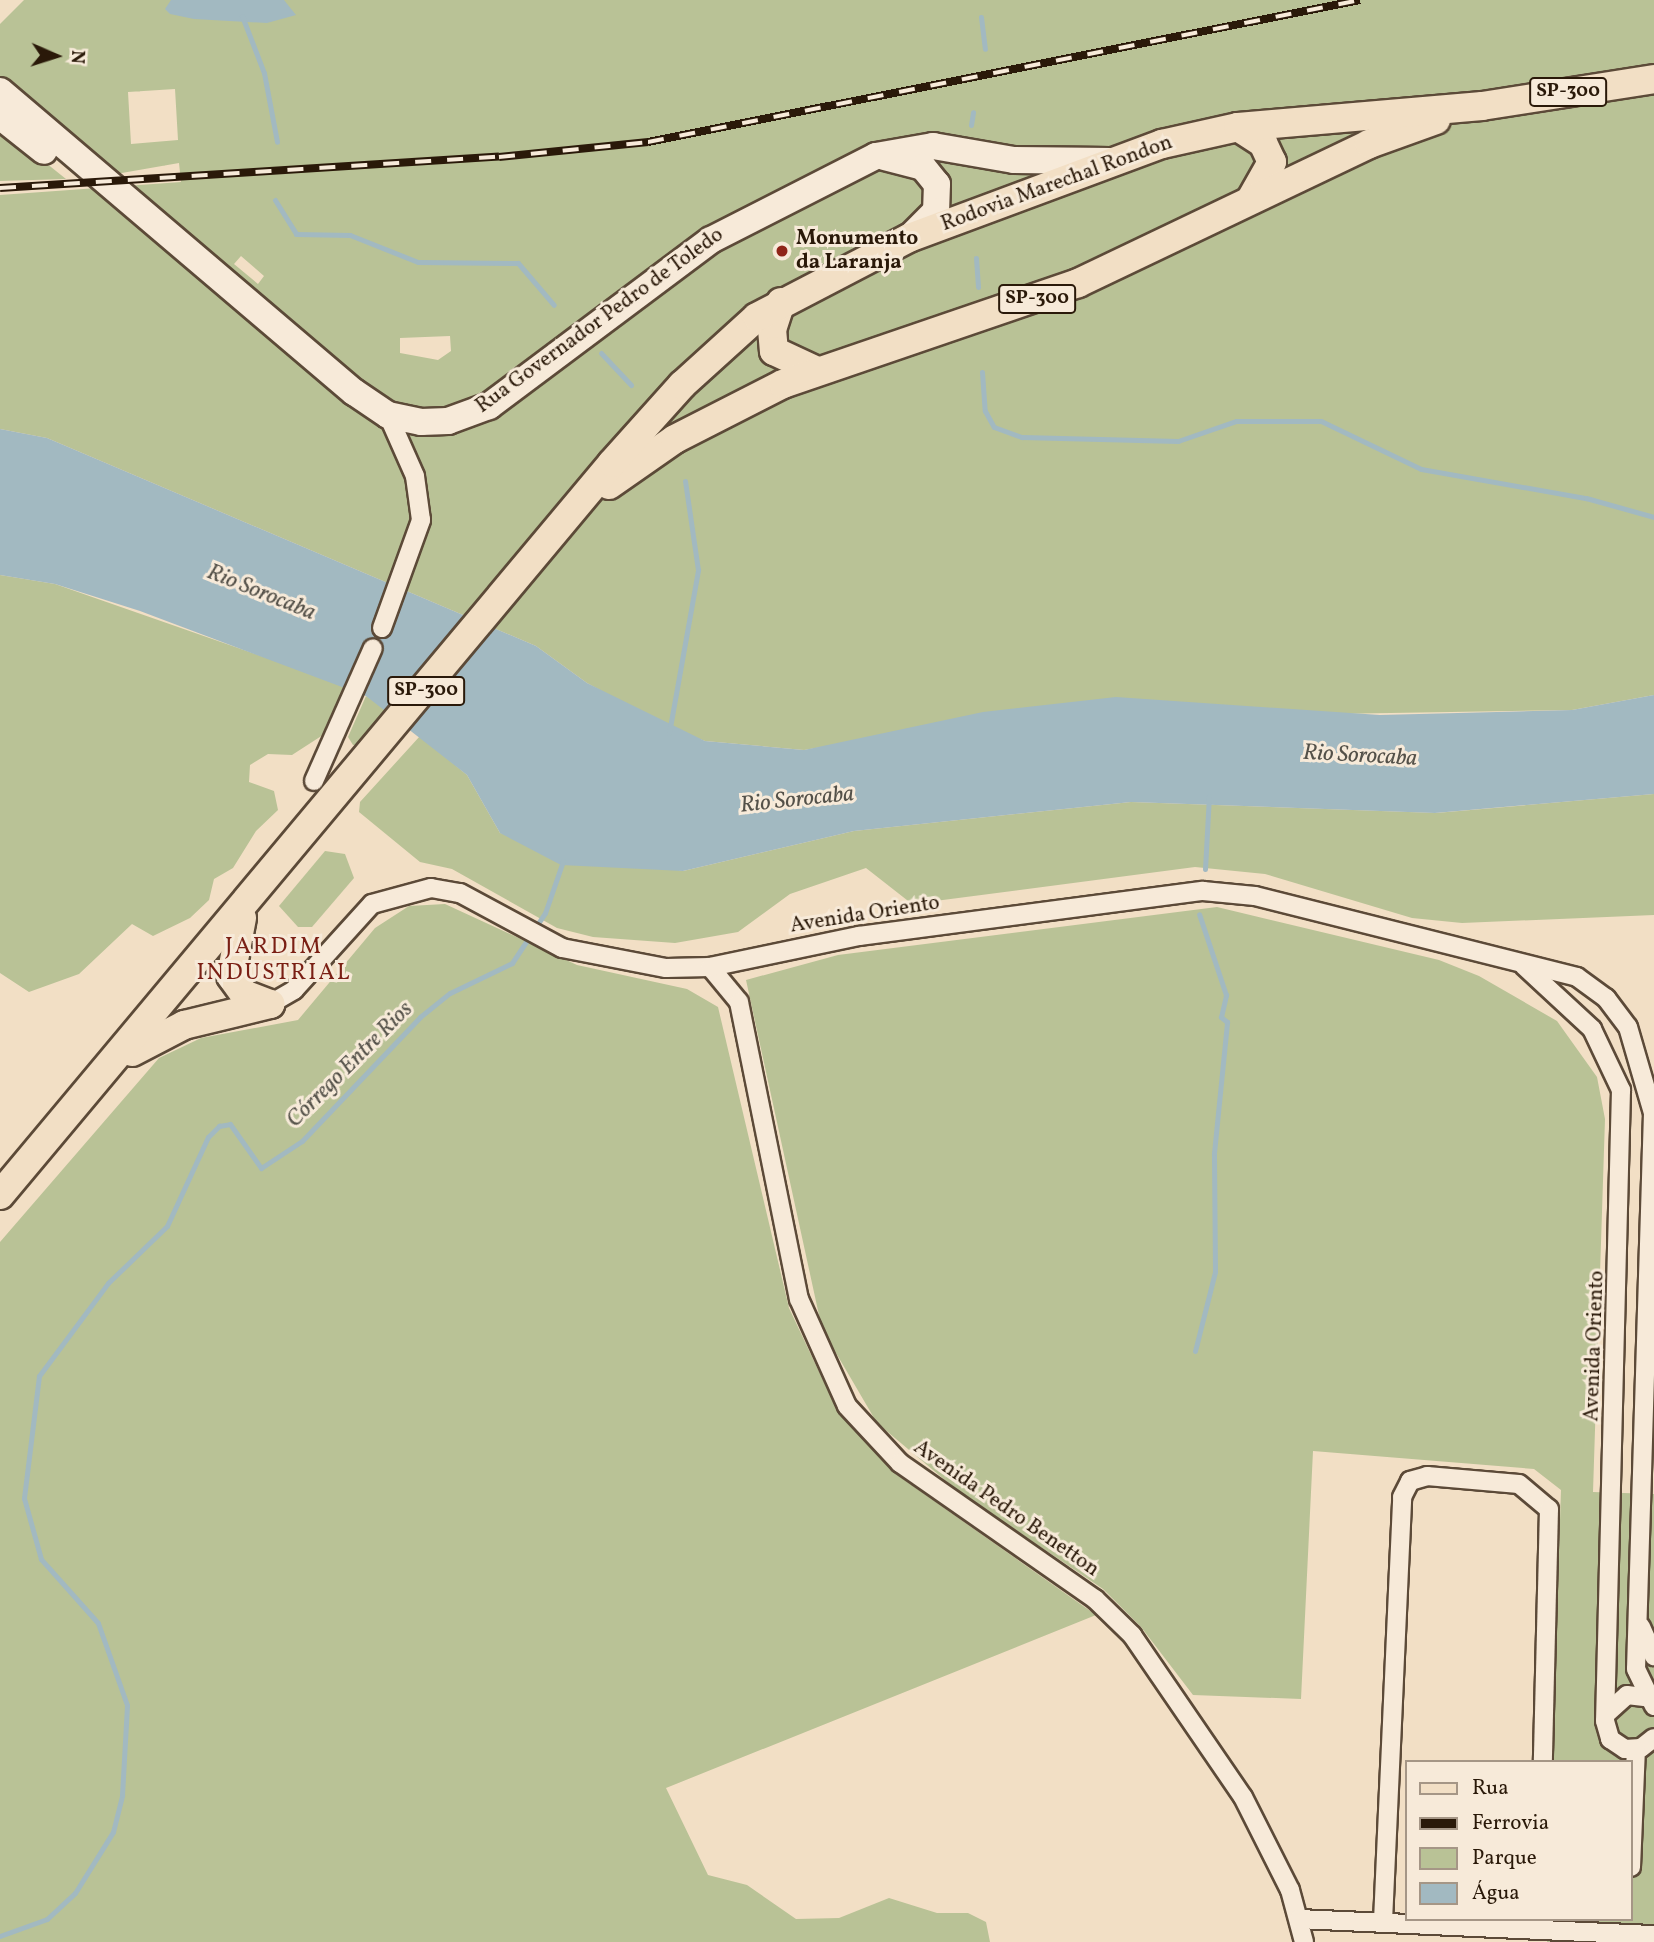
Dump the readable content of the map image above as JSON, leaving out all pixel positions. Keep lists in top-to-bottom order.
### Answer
{
  "streets": {
    "main road": ["SP-300", "Rodovia Marechal Rondon", "Rua Governador Pedro de Toledo"],
    "street": ["Avenida Oriento", "Avenida Pedro Benetton"]
  },
  "crossings": [
    ["Rodovia Marechal Rondon", "Rua Governador Pedro de Toledo"],
    ["Avenida Oriento", "Avenida Pedro Benetton"]
  ],
  "districts": ["JARDIM INDUSTRIAL"],
  "water": ["Rio Sorocaba", "Córrego Entre Rios"],
  "places": ["Monumento da Laranja"],
  "legend": [
    "Rua",
    "Ferrovia",
    "Parque",
    "Água"
  ],
  "north": "right"
}
